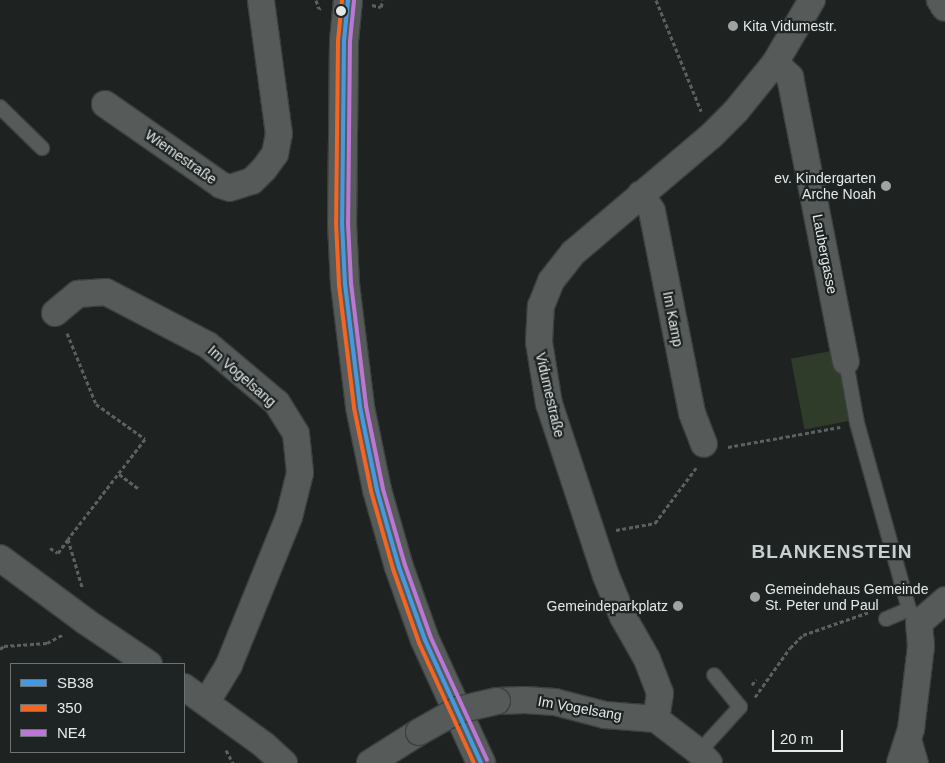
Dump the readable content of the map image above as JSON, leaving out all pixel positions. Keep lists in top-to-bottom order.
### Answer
{
  "streets": {
    "street": [
      "Wiemestraße",
      "Laubergasse",
      "Im Kamp",
      "Im Vogelsang",
      "Vidumestraße"
    ]
  },
  "crossings": [
    ["Laubergasse", "Vidumestraße"],
    ["Im Kamp", "Vidumestraße"],
    ["Im Vogelsang", "Vidumestraße"]
  ],
  "districts": ["BLANKENSTEIN"],
  "places": [
    "Kita Vidumestr.",
    "ev. Kindergarten Arche Noah",
    "Gemeindehaus Gemeinde St. Peter und Paul",
    "Gemeindeparkplatz"
  ],
  "lines": ["transit line SB38", "transit line 350", "transit line NE4"],
  "legend": ["SB38", "350", "NE4"],
  "scale_bar": "20 m"
}
